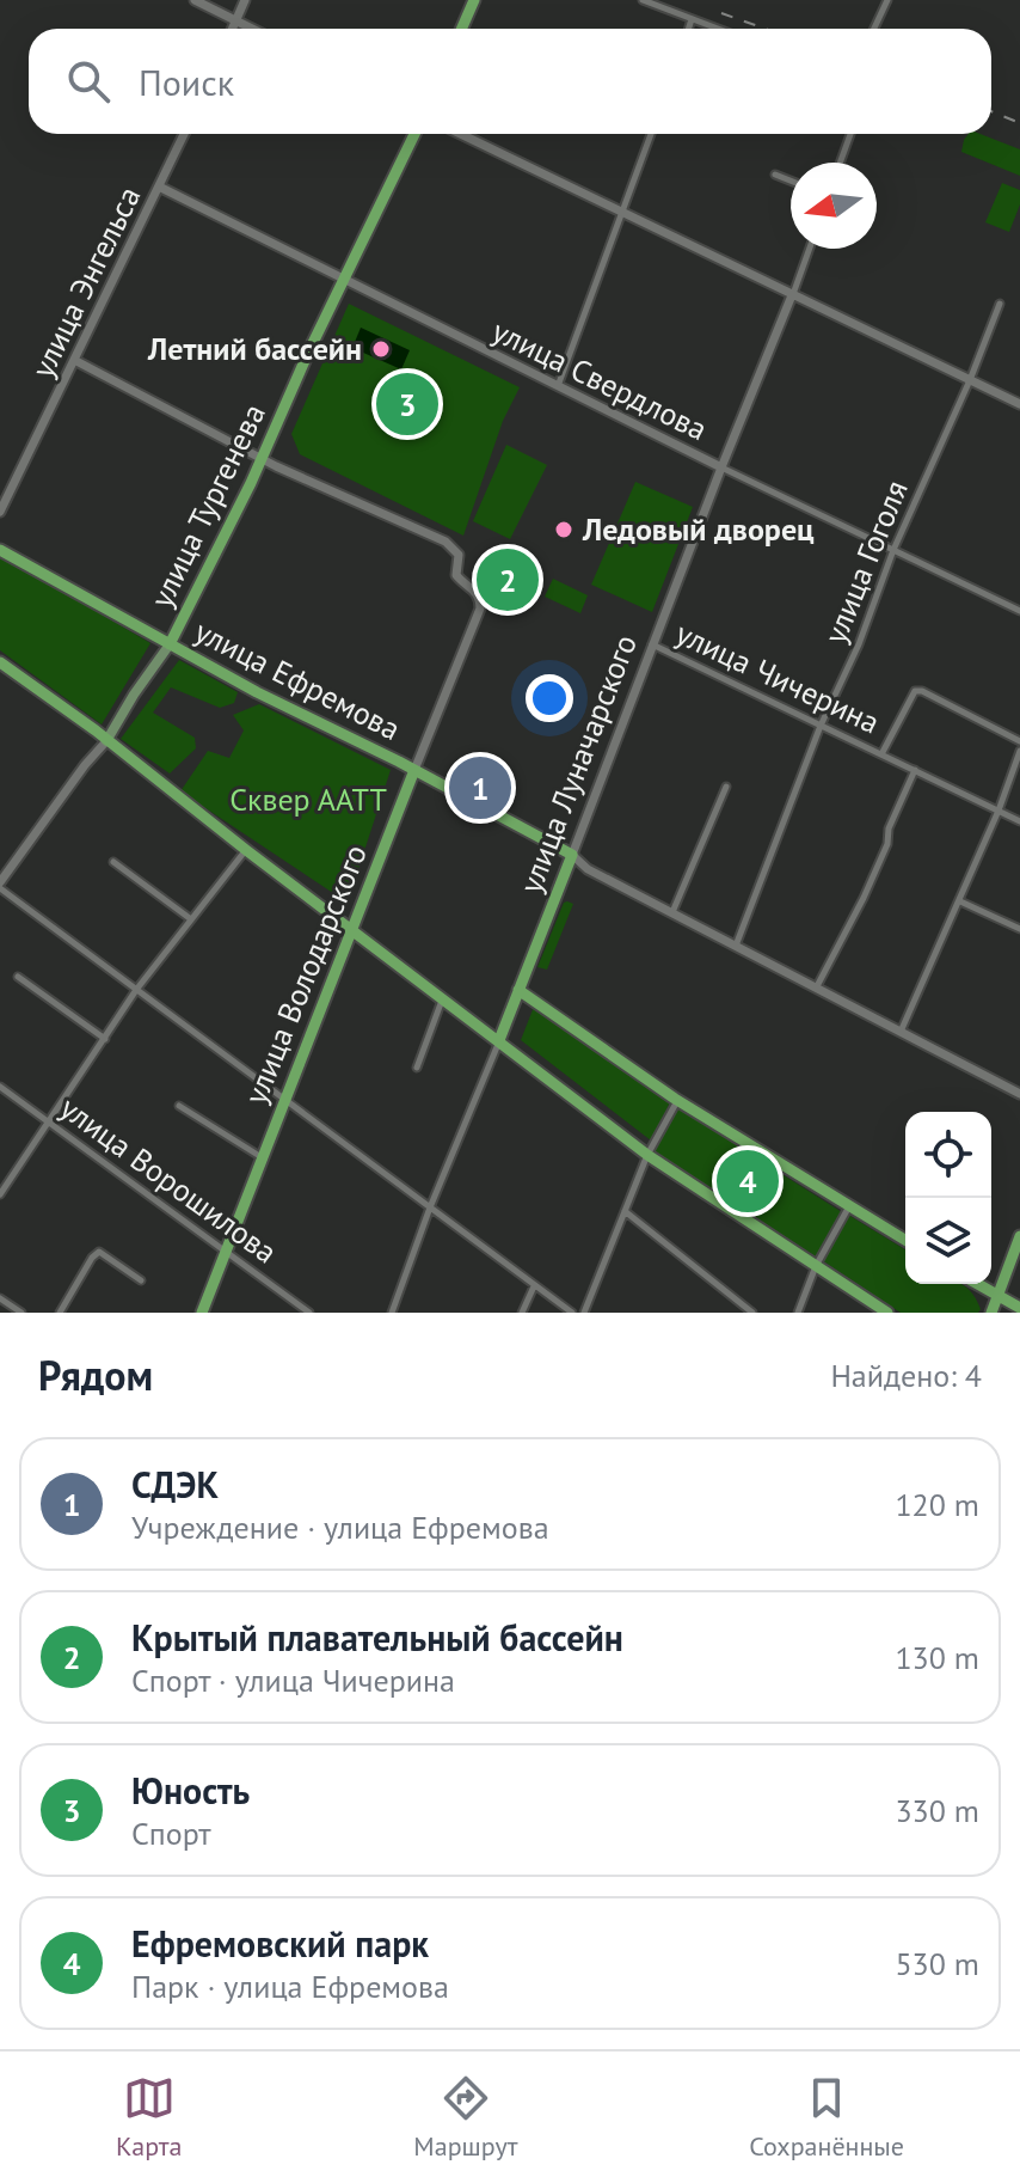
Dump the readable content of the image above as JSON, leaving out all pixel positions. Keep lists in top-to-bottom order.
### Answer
{
  "streets": {
    "main road": [
      "улица Тургенева",
      "улица Ефремова",
      "улица Луначарского",
      "улица Володарского"
    ],
    "street": [
      "улица Энгельса",
      "улица Свердлова",
      "улица Гоголя",
      "улица Чичерина",
      "улица Ворошилова"
    ]
  },
  "crossings": [
    ["улица Энгельса", "улица Свердлова"],
    ["улица Свердлова", "улица Тургенева"],
    ["улица Свердлова", "улица Гоголя"],
    ["улица Свердлова", "улица Луначарского"],
    ["улица Тургенева", "улица Ефремова"],
    ["улица Тургенева", "улица Володарского"],
    ["улица Гоголя", "улица Чичерина"],
    ["улица Чичерина", "улица Луначарского"],
    ["улица Ефремова", "улица Луначарского"],
    ["улица Ефремова", "улица Володарского"],
    ["улица Володарского", "улица Ворошилова"]
  ],
  "parks": ["Сквер ААТТ"],
  "places": ["Летний бассейн", "Ледовый дворец"],
  "north": "left",
  "page": {
    "search": "Поиск",
    "pins": [
      "3",
      "2",
      "1",
      "4"
    ],
    "heading": ["Рядом", "Найдено: 4"],
    "list": [
      {
        "mark": "1",
        "name": "СДЭК",
        "note": "Учреждение · улица Ефремова",
        "value": "120 m"
      },
      {
        "mark": "2",
        "name": "Крытый плавательный бассейн",
        "note": "Спорт · улица Чичерина",
        "value": "130 m"
      },
      {
        "mark": "3",
        "name": "Юность",
        "note": "Спорт",
        "value": "330 m"
      },
      {
        "mark": "4",
        "name": "Ефремовский парк",
        "note": "Парк · улица Ефремова",
        "value": "530 m"
      }
    ],
    "nav": ["Карта", "Маршрут", "Сохранённые"]
  }
}
